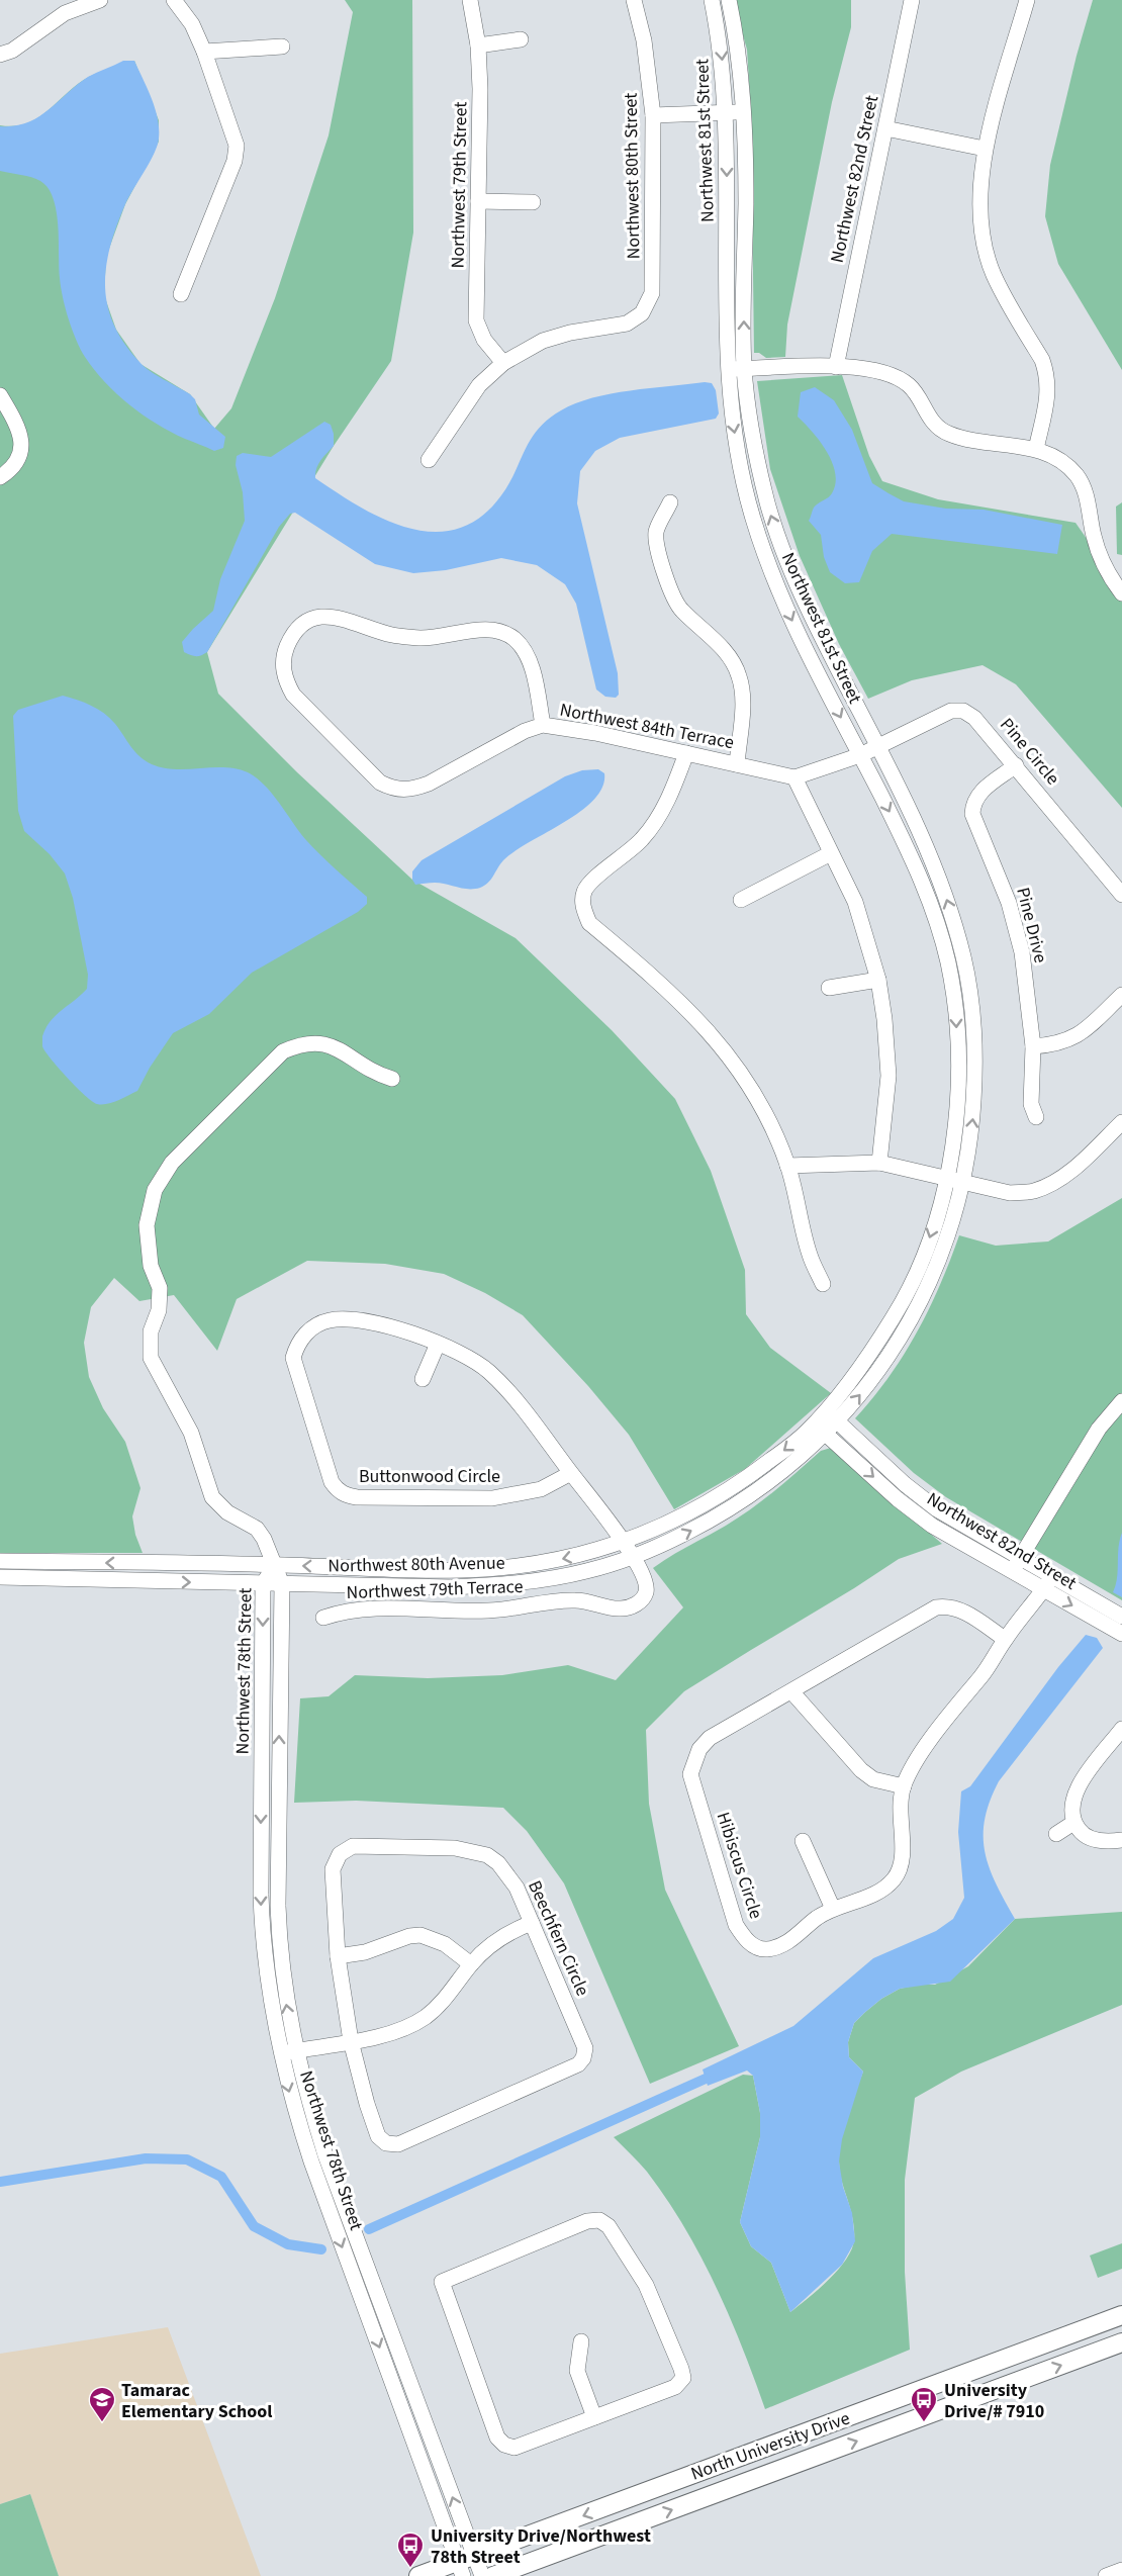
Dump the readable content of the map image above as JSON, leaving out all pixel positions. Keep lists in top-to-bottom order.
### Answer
{
  "streets": {
    "main road": ["North University Drive"],
    "street": [
      "Northwest 81st Street",
      "Northwest 80th Street",
      "Northwest 82nd Street",
      "Northwest 79th Street",
      "Northwest 84th Terrace",
      "Pine Circle",
      "Pine Drive",
      "Buttonwood Circle",
      "Northwest 80th Avenue",
      "Northwest 79th Terrace",
      "Northwest 78th Street",
      "Hibiscus Circle",
      "Beechfern Circle"
    ]
  },
  "crossings": [
    ["Northwest 81st Street", "Pine Circle"],
    ["Northwest 81st Street", "Northwest 80th Avenue"],
    ["Northwest 80th Street", "Northwest 79th Street"],
    ["Northwest 82nd Street", "Northwest 80th Avenue"],
    ["Northwest 82nd Street", "Hibiscus Circle"],
    ["Pine Circle", "Pine Drive"],
    ["Buttonwood Circle", "Northwest 80th Avenue"],
    ["Buttonwood Circle", "Northwest 79th Terrace"],
    ["Northwest 80th Avenue", "Northwest 79th Terrace"],
    ["Northwest 80th Avenue", "Northwest 78th Street"],
    ["Northwest 78th Street", "North University Drive"]
  ],
  "places": {
    "school or university": ["Tamarac Elementary School"],
    "bus stop": ["University Drive/# 7910", "University Drive/Northwest 78th Street"]
  }
}
